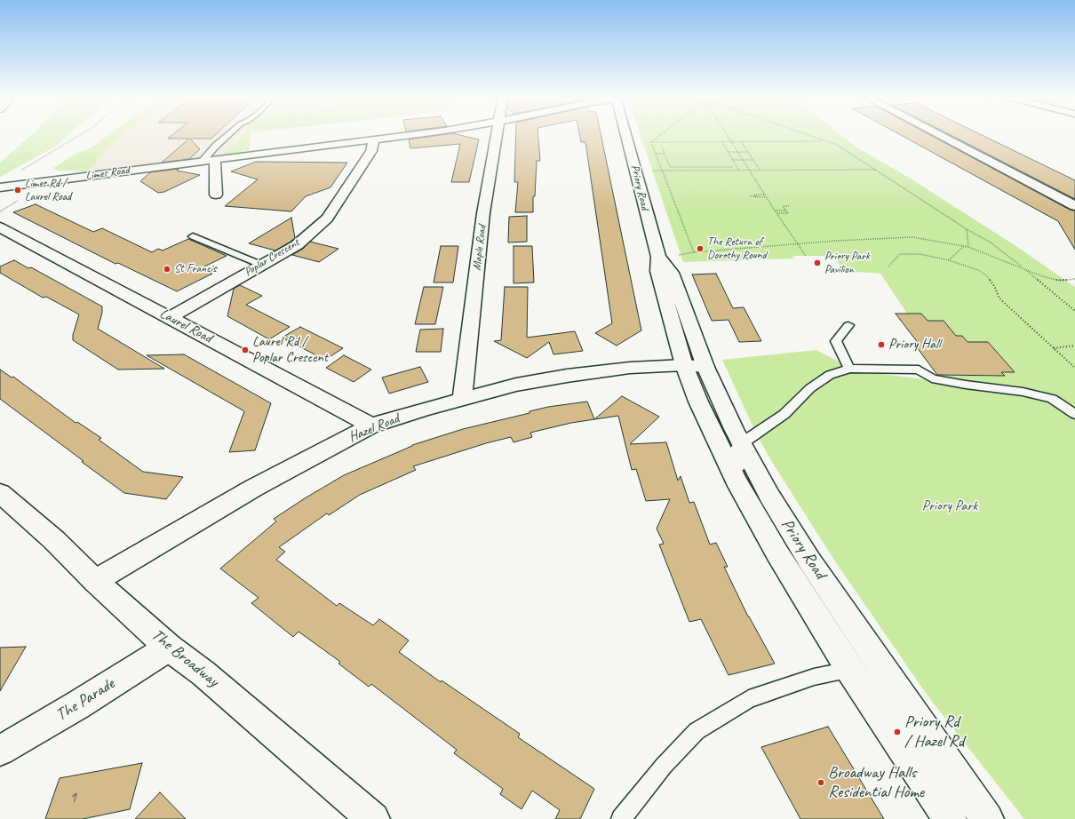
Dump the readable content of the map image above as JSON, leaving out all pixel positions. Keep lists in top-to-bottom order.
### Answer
{
  "streets": {
    "street": [
      "Limes Road",
      "Priory Road",
      "Maple Road",
      "Poplar Crescent",
      "Laurel Road",
      "Hazel Road",
      "The Broadway",
      "The Parade"
    ]
  },
  "crossings": [
    ["Limes Road", "Poplar Crescent"],
    ["Priory Road", "Hazel Road"],
    ["Maple Road", "Hazel Road"],
    ["Poplar Crescent", "Laurel Road"],
    ["Laurel Road", "Hazel Road"],
    ["Hazel Road", "The Broadway"],
    ["The Broadway", "The Parade"]
  ],
  "parks": ["Priory Park"],
  "places": [
    "Limes Rd / Laurel Road",
    "The Return of Dorothy Round",
    "Priory Park Pavilion",
    "St Francis",
    "Priory Hall",
    "Laurel Rd / Poplar Crescent",
    "Priory Rd / Hazel Rd",
    "Broadway Halls Residential Home"
  ],
  "house_numbers": ["1"]
}
